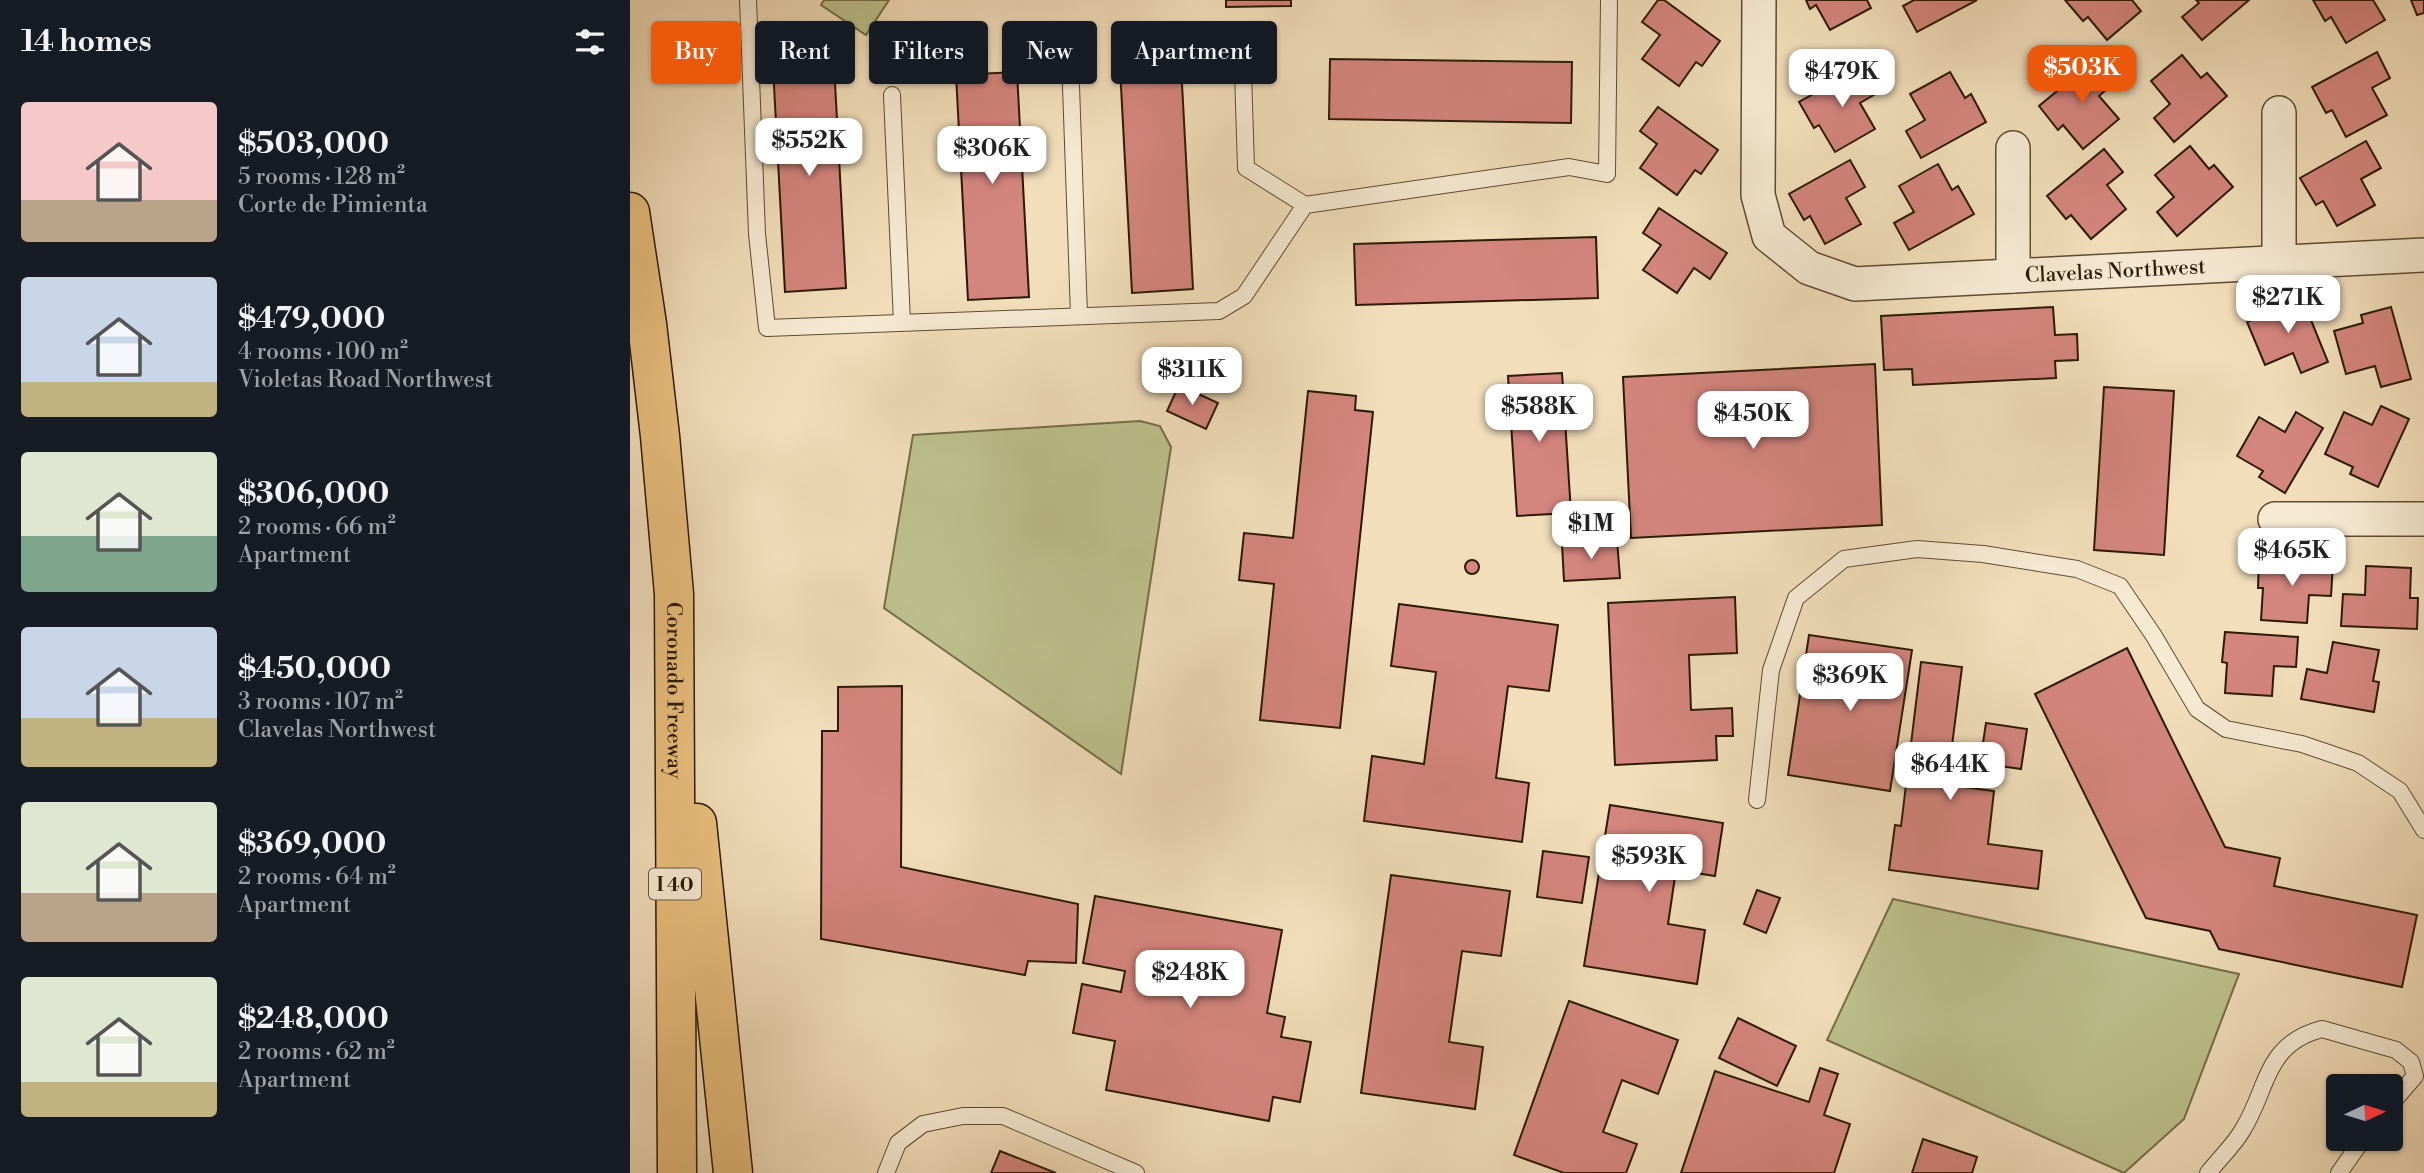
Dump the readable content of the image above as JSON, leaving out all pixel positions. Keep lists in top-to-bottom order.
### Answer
{
  "streets": {
    "highway": ["Coronado Freeway", "I 40"],
    "street": ["Clavelas Northwest"]
  },
  "north": "right",
  "page": {
    "heading": "14 homes",
    "chip": [
      "Buy",
      "Rent",
      "Filters",
      "New",
      "Apartment"
    ],
    "price": [
      "$503K",
      "$479K",
      "$552K",
      "$306K",
      "$271K",
      "$311K",
      "$588K",
      "$450K",
      "$1M",
      "$465K",
      "$369K",
      "$644K",
      "$593K",
      "$248K"
    ],
    "list": [
      {
        "name": "$503,000",
        "note": "5 rooms · 128 m² · Corte de Pimienta"
      },
      {
        "name": "$479,000",
        "note": "4 rooms · 100 m² · Violetas Road Northwest"
      },
      {
        "name": "$306,000",
        "note": "2 rooms · 66 m² · Apartment"
      },
      {
        "name": "$450,000",
        "note": "3 rooms · 107 m² · Clavelas Northwest"
      },
      {
        "name": "$369,000",
        "note": "2 rooms · 64 m² · Apartment"
      },
      {
        "name": "$248,000",
        "note": "2 rooms · 62 m² · Apartment"
      }
    ]
  }
}
